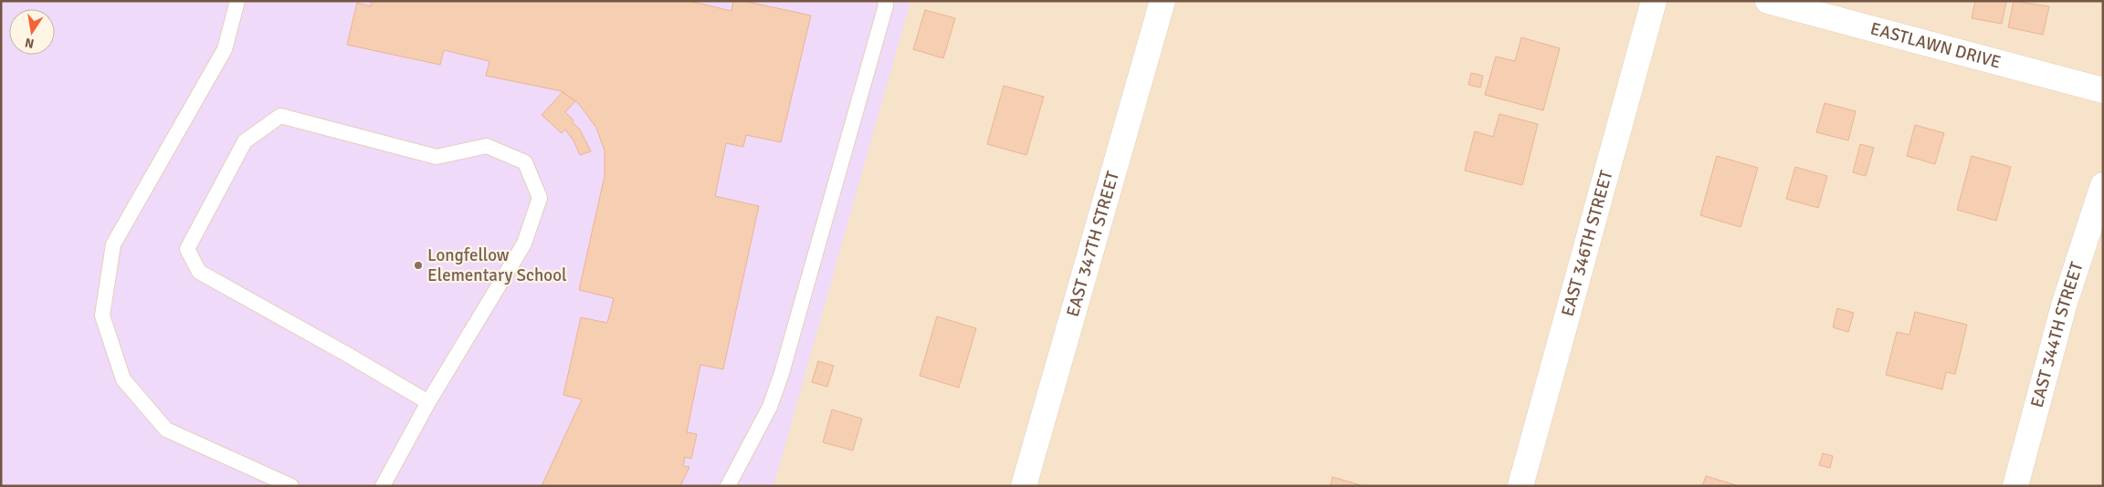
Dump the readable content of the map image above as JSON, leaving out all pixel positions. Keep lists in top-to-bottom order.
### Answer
{
  "streets": {
    "street": [
      "EASTLAWN DRIVE",
      "EAST 347TH STREET",
      "EAST 346TH STREET",
      "EAST 344TH STREET"
    ]
  },
  "places": ["Longfellow Elementary School"],
  "north": "bottom"
}
